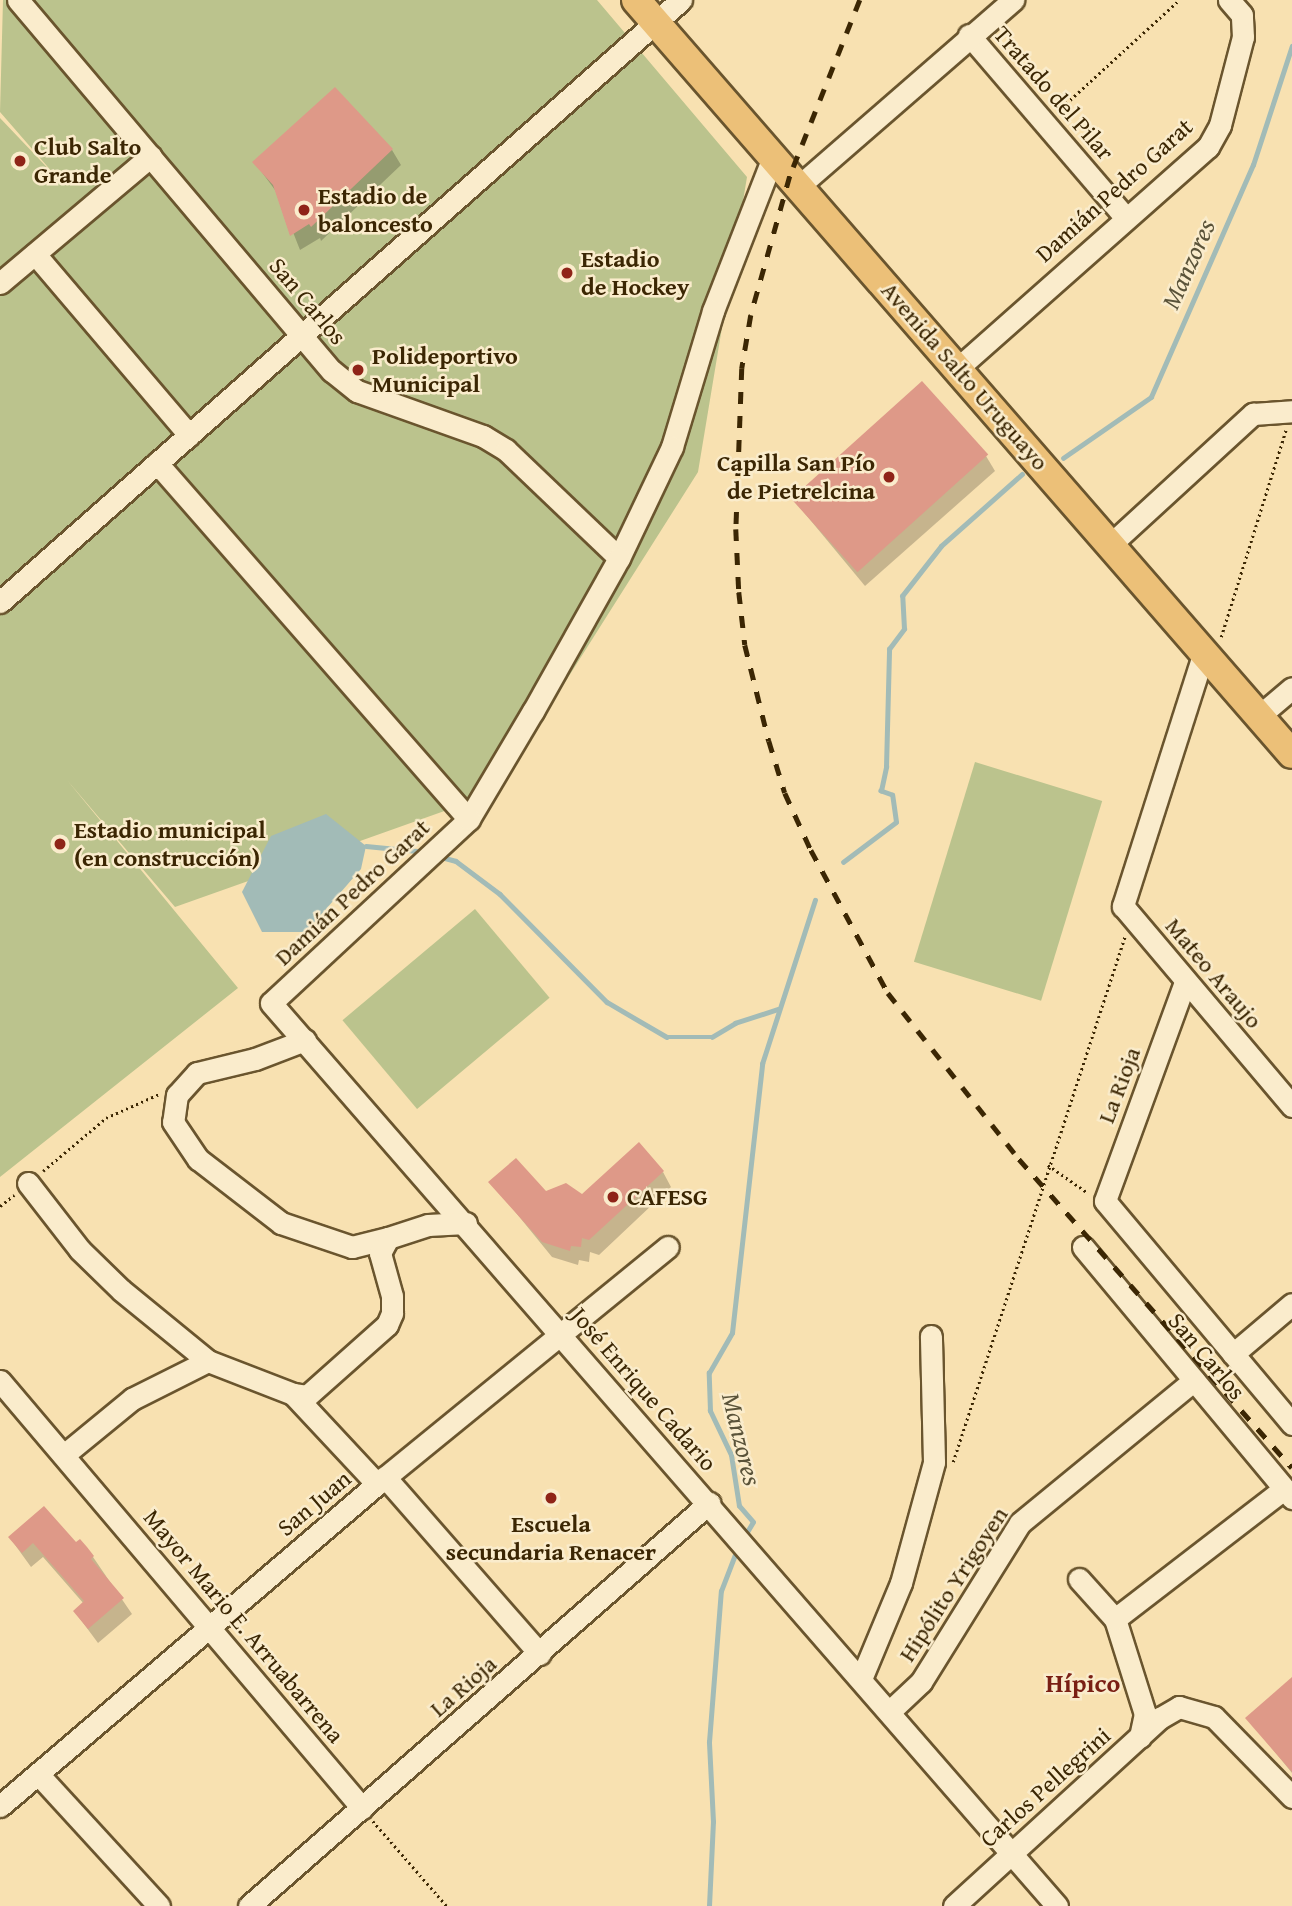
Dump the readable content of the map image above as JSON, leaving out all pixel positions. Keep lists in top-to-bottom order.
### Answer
{
  "streets": {
    "main road": ["Avenida Salto Uruguayo"],
    "street": [
      "Tratado del Pilar",
      "Damián Pedro Garat",
      "San Carlos",
      "Mateo Araujo",
      "La Rioja",
      "José Enrique Cadario",
      "San Juan",
      "Hipólito Yrigoyen",
      "Mayor Mario E. Arruabarrena",
      "Carlos Pellegrini"
    ]
  },
  "crossings": [
    ["Tratado del Pilar", "Damián Pedro Garat"],
    ["Damián Pedro Garat", "San Carlos"],
    ["Damián Pedro Garat", "Avenida Salto Uruguayo"],
    ["Damián Pedro Garat", "José Enrique Cadario"],
    ["San Carlos", "La Rioja"],
    ["San Carlos", "Hipólito Yrigoyen"],
    ["Avenida Salto Uruguayo", "Mateo Araujo"],
    ["Mateo Araujo", "La Rioja"],
    ["La Rioja", "José Enrique Cadario"],
    ["La Rioja", "Mayor Mario E. Arruabarrena"],
    ["José Enrique Cadario", "San Juan"],
    ["José Enrique Cadario", "Hipólito Yrigoyen"],
    ["José Enrique Cadario", "Carlos Pellegrini"],
    ["San Juan", "Mayor Mario E. Arruabarrena"]
  ],
  "districts": ["Hípico"],
  "water": ["Manzores"],
  "places": [
    "Club Salto Grande",
    "Estadio de baloncesto",
    "Estadio de Hockey",
    "Polideportivo Municipal",
    "Capilla San Pío de Pietrelcina",
    "Estadio municipal (en construcción)",
    "CAFESG",
    "Escuela secundaria Renacer"
  ]
}
